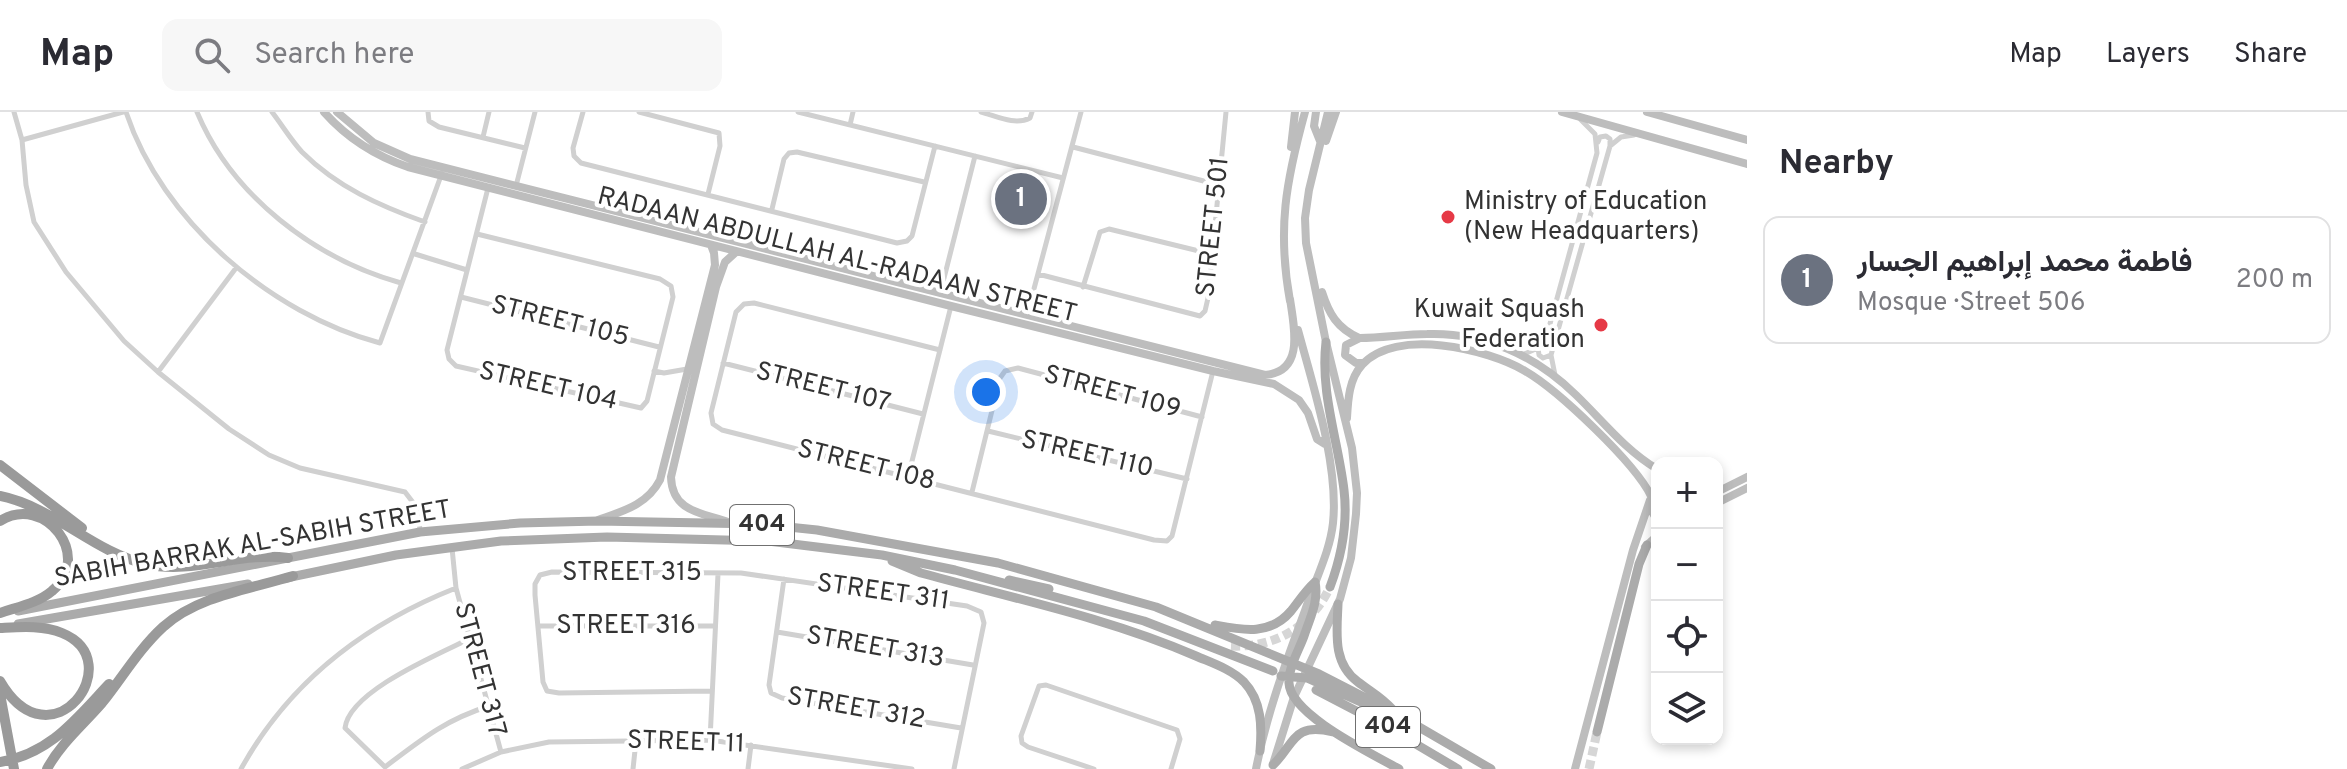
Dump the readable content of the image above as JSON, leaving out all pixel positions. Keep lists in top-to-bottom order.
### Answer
{
  "streets": {
    "main road": ["404", "SABIH BARRAK AL-SABIH STREET"],
    "street": [
      "STREET 501",
      "RADAAN ABDULLAH AL-RADAAN STREET",
      "STREET 105",
      "STREET 104",
      "STREET 107",
      "STREET 109",
      "STREET 110",
      "STREET 108",
      "STREET 315",
      "STREET 311",
      "STREET 316",
      "STREET 313",
      "STREET 317",
      "STREET 312",
      "STREET 11"
    ]
  },
  "crossings": [
    ["RADAAN ABDULLAH AL-RADAAN STREET", "STREET 104"],
    ["RADAAN ABDULLAH AL-RADAAN STREET", "STREET 108"],
    ["STREET 105", "STREET 104"],
    ["STREET 107", "STREET 108"],
    ["STREET 109", "STREET 110"],
    ["STREET 109", "STREET 108"],
    ["STREET 110", "STREET 108"],
    ["404", "SABIH BARRAK AL-SABIH STREET"],
    ["STREET 315", "STREET 311"],
    ["STREET 315", "STREET 316"],
    ["STREET 311", "STREET 313"],
    ["STREET 311", "STREET 312"],
    ["STREET 313", "STREET 312"],
    ["STREET 317", "STREET 11"]
  ],
  "places": ["Ministry of Education (New Headquarters)", "Kuwait Squash Federation"],
  "page": {
    "header": "Map",
    "search": "Search here",
    "nav": ["Map", "Layers", "Share"],
    "heading": "Nearby",
    "pins": "1",
    "list": [
      {
        "mark": "1",
        "name": "فاطمة محمد إبراهيم الجسار",
        "note": "Mosque · Street 506",
        "value": "200 m"
      }
    ],
    "map_buttons": ["+", "−"]
  }
}
